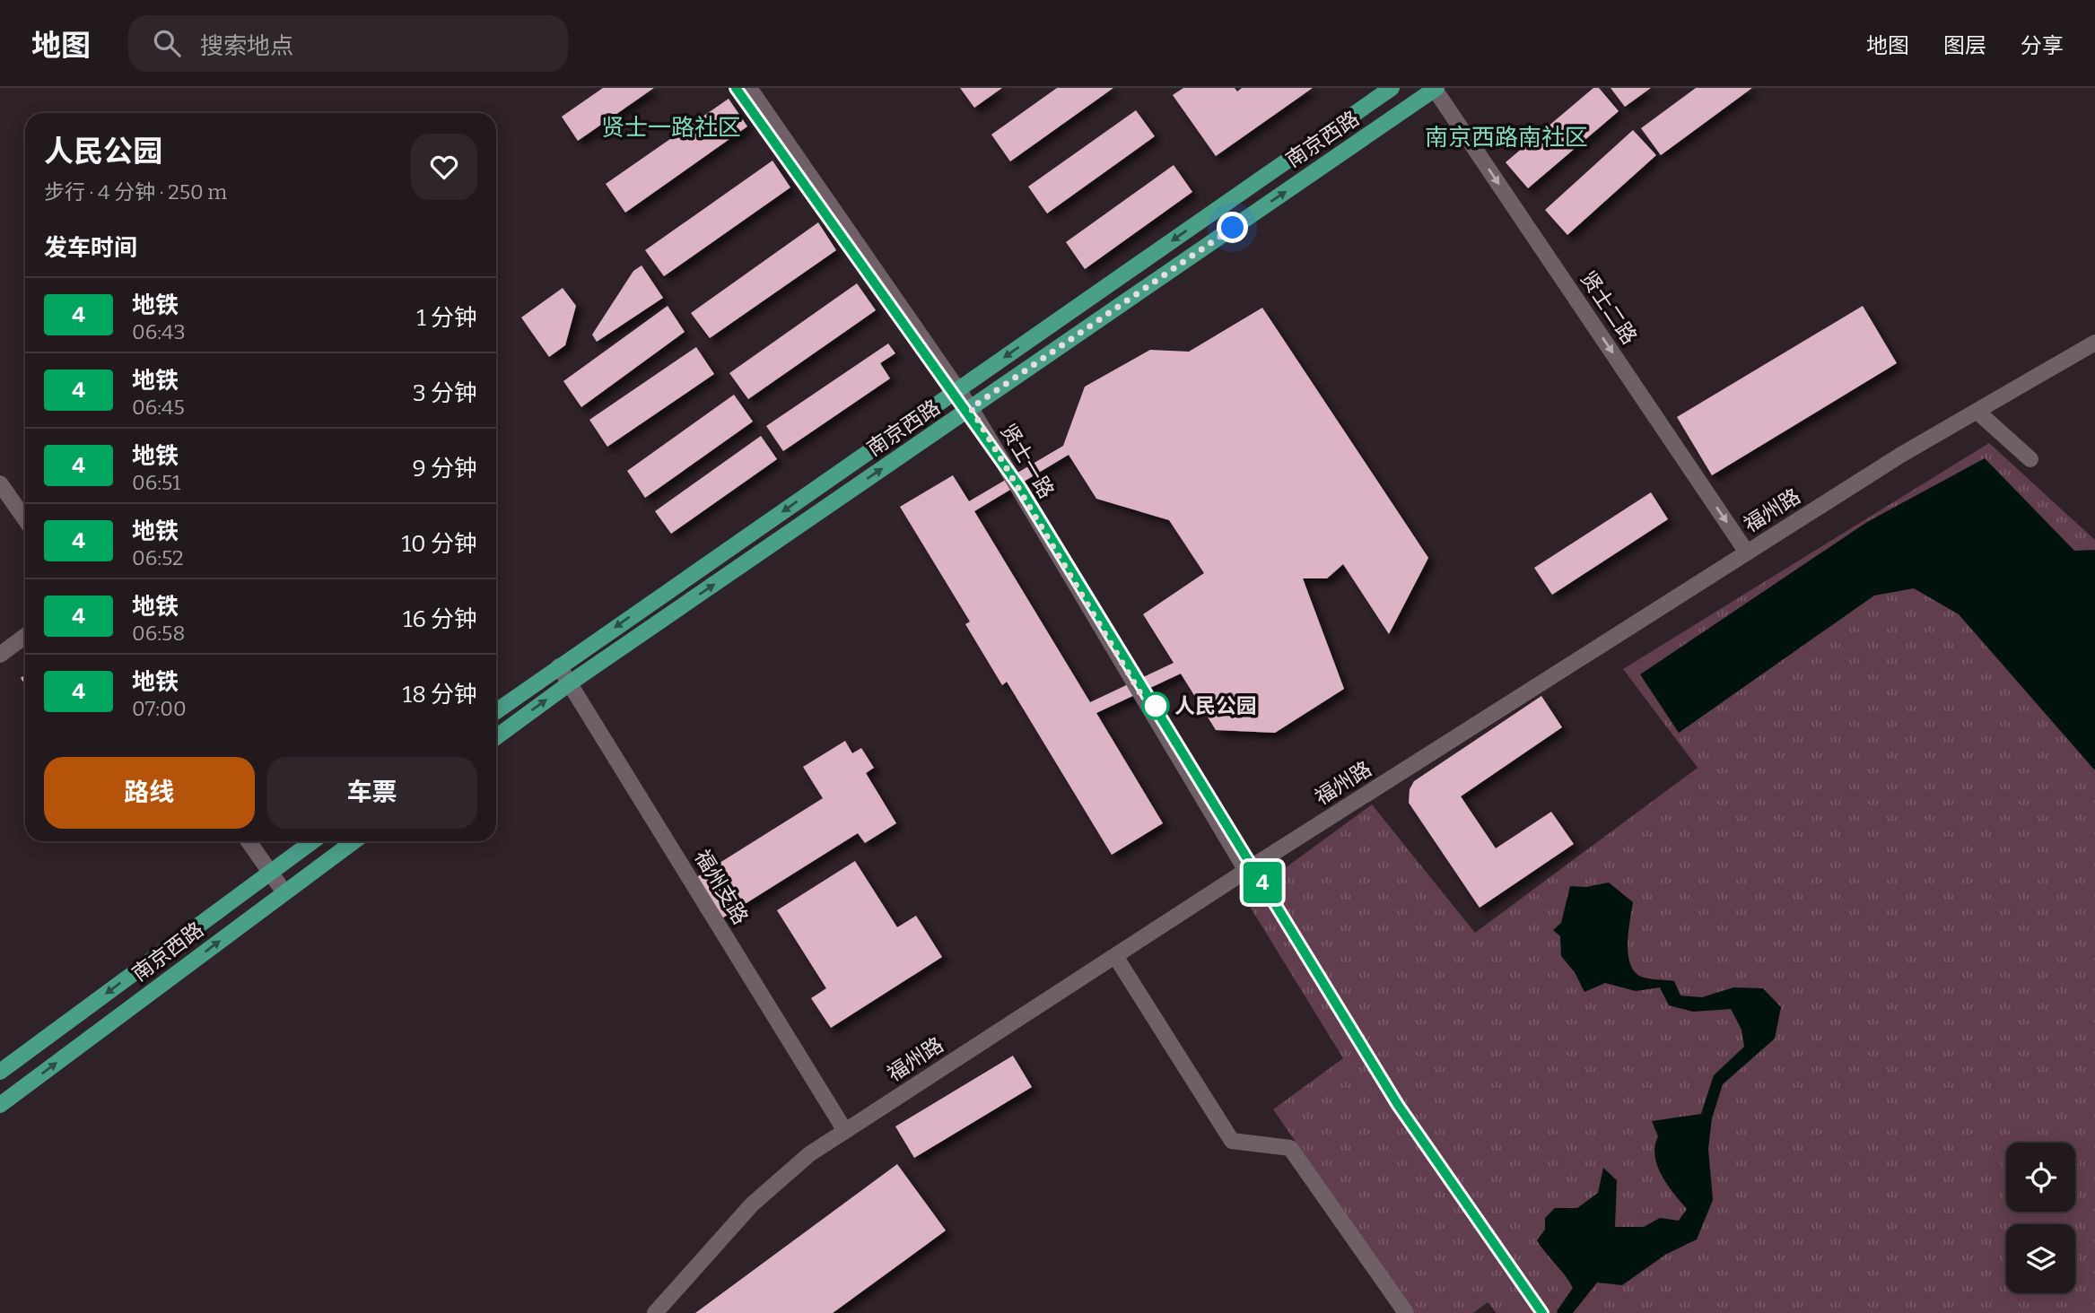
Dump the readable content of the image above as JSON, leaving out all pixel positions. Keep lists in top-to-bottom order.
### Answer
{
  "streets": {
    "main road": ["南京西路"],
    "street": [
      "贤士二路",
      "贤士一路",
      "福州路",
      "福州支路"
    ]
  },
  "crossings": [
    ["南京西路", "贤士二路"],
    ["南京西路", "贤士一路"],
    ["南京西路", "福州支路"],
    ["贤士二路", "福州路"],
    ["贤士一路", "福州路"],
    ["福州路", "福州支路"]
  ],
  "one_way": ["贤士二路"],
  "districts": ["贤士一路社区", "南京西路南社区"],
  "places": ["人民公园"],
  "lines": ["metro line 4"],
  "page": {
    "header": "地图",
    "search": "搜索地点",
    "nav": ["地图", "图层", "分享"],
    "on_map": "4",
    "heading": [
      ["人民公园", "步行 · 4 分钟 · 250 m"],
      "发车时间"
    ],
    "list": [
      {
        "mark": "4",
        "name": "地铁",
        "note": "06:43",
        "value": "1 分钟"
      },
      {
        "mark": "4",
        "name": "地铁",
        "note": "06:45",
        "value": "3 分钟"
      },
      {
        "mark": "4",
        "name": "地铁",
        "note": "06:51",
        "value": "9 分钟"
      },
      {
        "mark": "4",
        "name": "地铁",
        "note": "06:52",
        "value": "10 分钟"
      },
      {
        "mark": "4",
        "name": "地铁",
        "note": "06:58",
        "value": "16 分钟"
      },
      {
        "mark": "4",
        "name": "地铁",
        "note": "07:00",
        "value": "18 分钟"
      }
    ],
    "buttons": ["路线", "车票"]
  }
}
